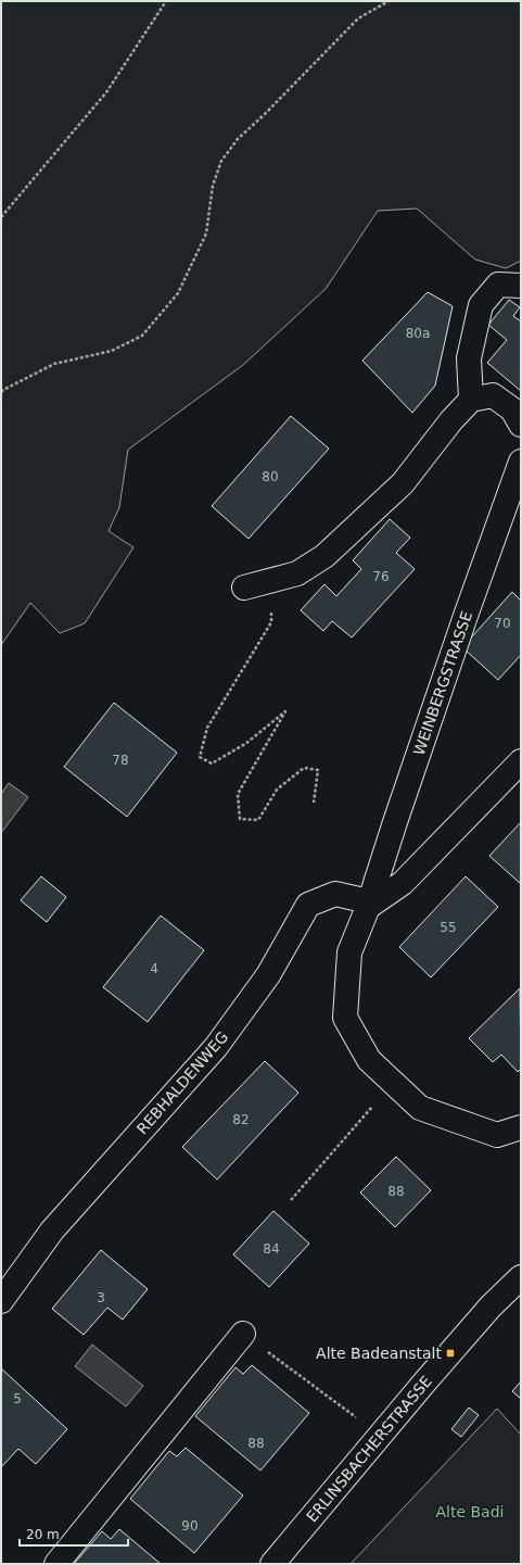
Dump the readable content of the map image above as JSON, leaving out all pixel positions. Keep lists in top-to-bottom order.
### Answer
{
  "streets": {
    "street": ["WEINBERGSTRASSE", "REBHALDENWEG", "ERLINSBACHERSTRASSE"]
  },
  "crossings": [
    ["WEINBERGSTRASSE", "REBHALDENWEG"]
  ],
  "parks": ["Alte Badi"],
  "places": {
    "transit": ["Alte Badeanstalt"]
  },
  "house_numbers": [
    "80a",
    "80",
    "76",
    "70",
    "78",
    "55",
    "4",
    "82",
    "88",
    "84",
    "3",
    "5",
    "88",
    "90"
  ],
  "scale_bar": "20 m"
}
